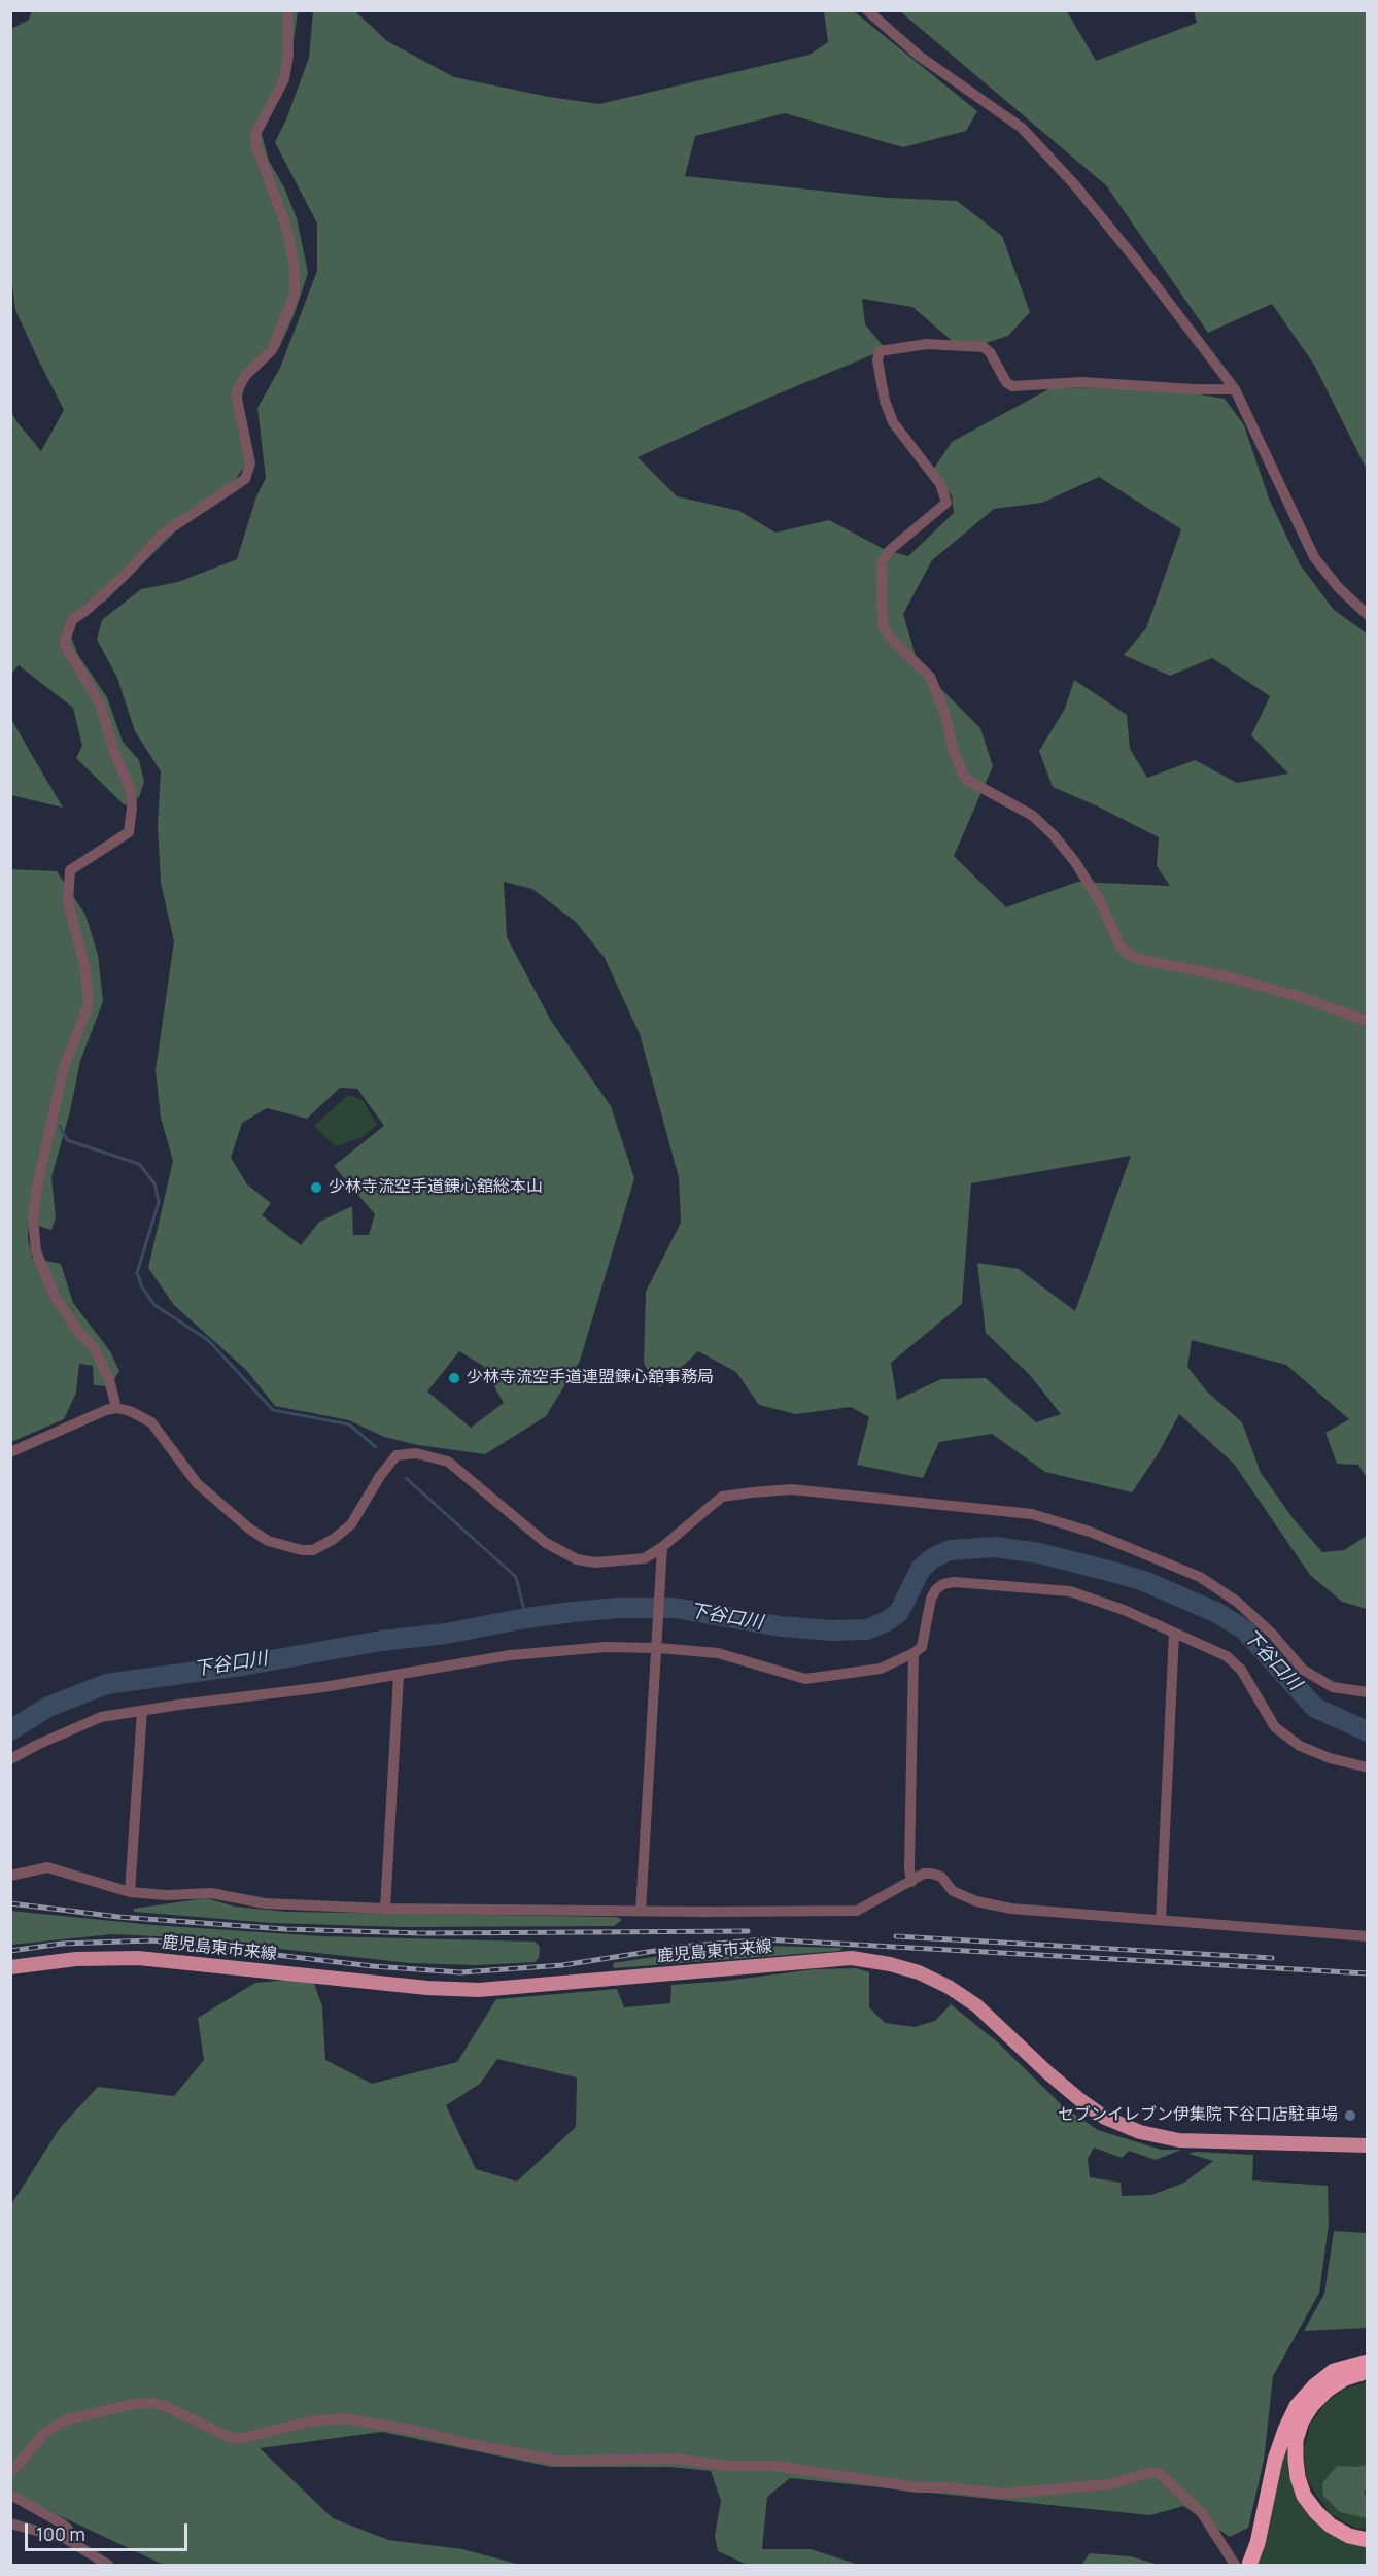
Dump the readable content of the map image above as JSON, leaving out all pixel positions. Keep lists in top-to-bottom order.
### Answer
{
  "streets": {
    "main road": ["鹿児島東市来線"]
  },
  "water": ["下谷口川"],
  "places": ["少林寺流空手道錬心舘総本山", "少林寺流空手道連盟錬心舘事務局", "セブンイレブン伊集院下谷口店駐車場"],
  "scale_bar": "100 m"
}
